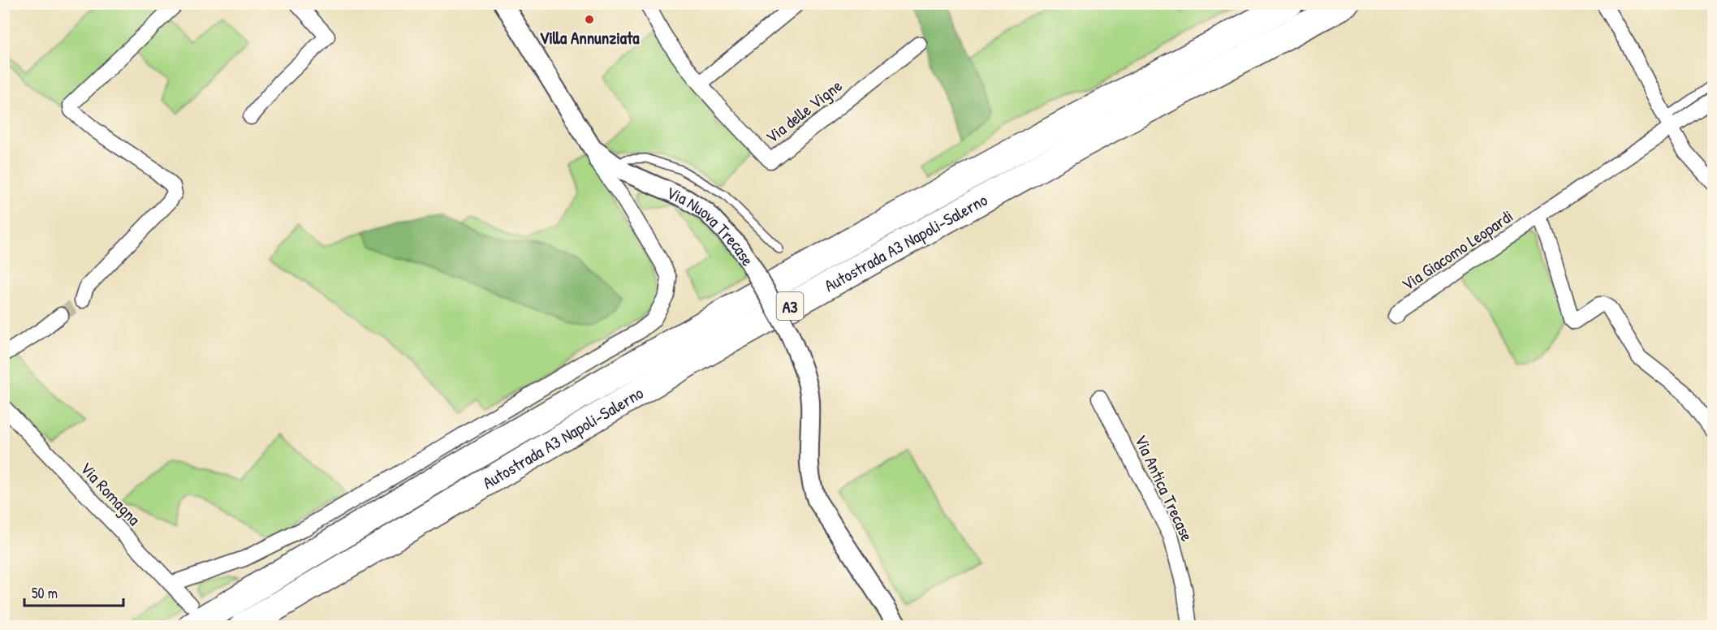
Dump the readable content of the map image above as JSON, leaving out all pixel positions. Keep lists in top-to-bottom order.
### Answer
{
  "streets": {
    "highway": ["Autostrada A3 Napoli-Salerno", "A3"],
    "street": [
      "Via delle Vigne",
      "Via Nuova Trecase",
      "Via Giacomo Leopardi",
      "Via Antica Trecase",
      "Via Romagna"
    ]
  },
  "crossings": [
    ["Autostrada A3 Napoli-Salerno", "Via Romagna"]
  ],
  "places": ["Villa Annunziata"],
  "scale_bar": "50 m"
}
